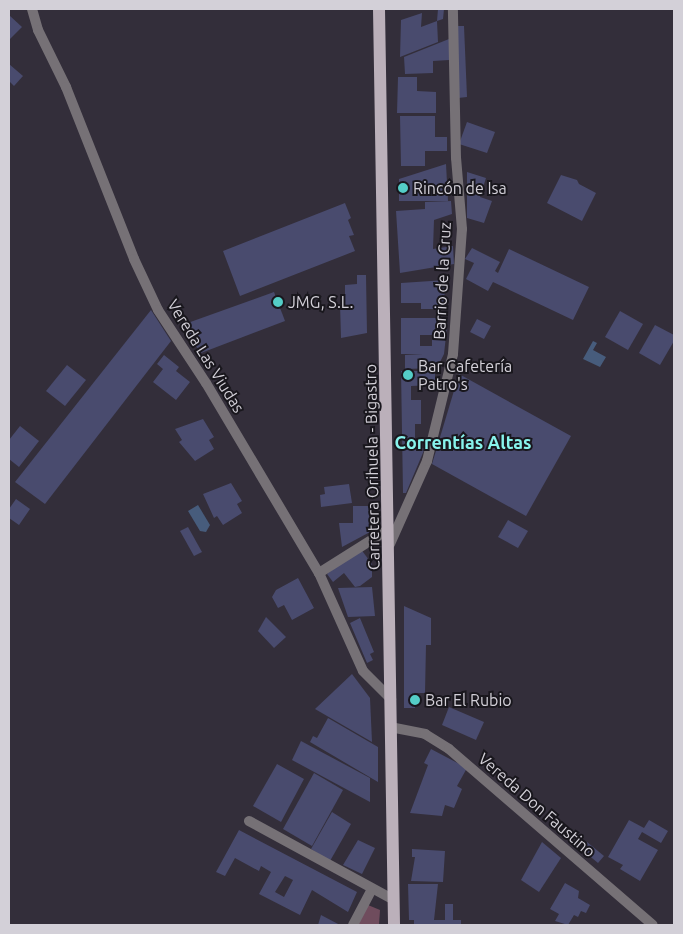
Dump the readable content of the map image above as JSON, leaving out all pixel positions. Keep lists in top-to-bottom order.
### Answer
{
  "streets": {
    "main road": ["Carretera Orihuela - Bigastro"],
    "street": ["Barrio de la Cruz", "Vereda Las Viudas", "Vereda Don Faustino"]
  },
  "crossings": [
    ["Barrio de la Cruz", "Carretera Orihuela - Bigastro"],
    ["Vereda Las Viudas", "Carretera Orihuela - Bigastro"],
    ["Carretera Orihuela - Bigastro", "Vereda Don Faustino"]
  ],
  "districts": ["Correntías Altas"],
  "places": [
    "Rincón de Isa",
    "JMG, S.L.",
    "Bar Cafetería Patro's",
    "Bar El Rubio"
  ]
}
